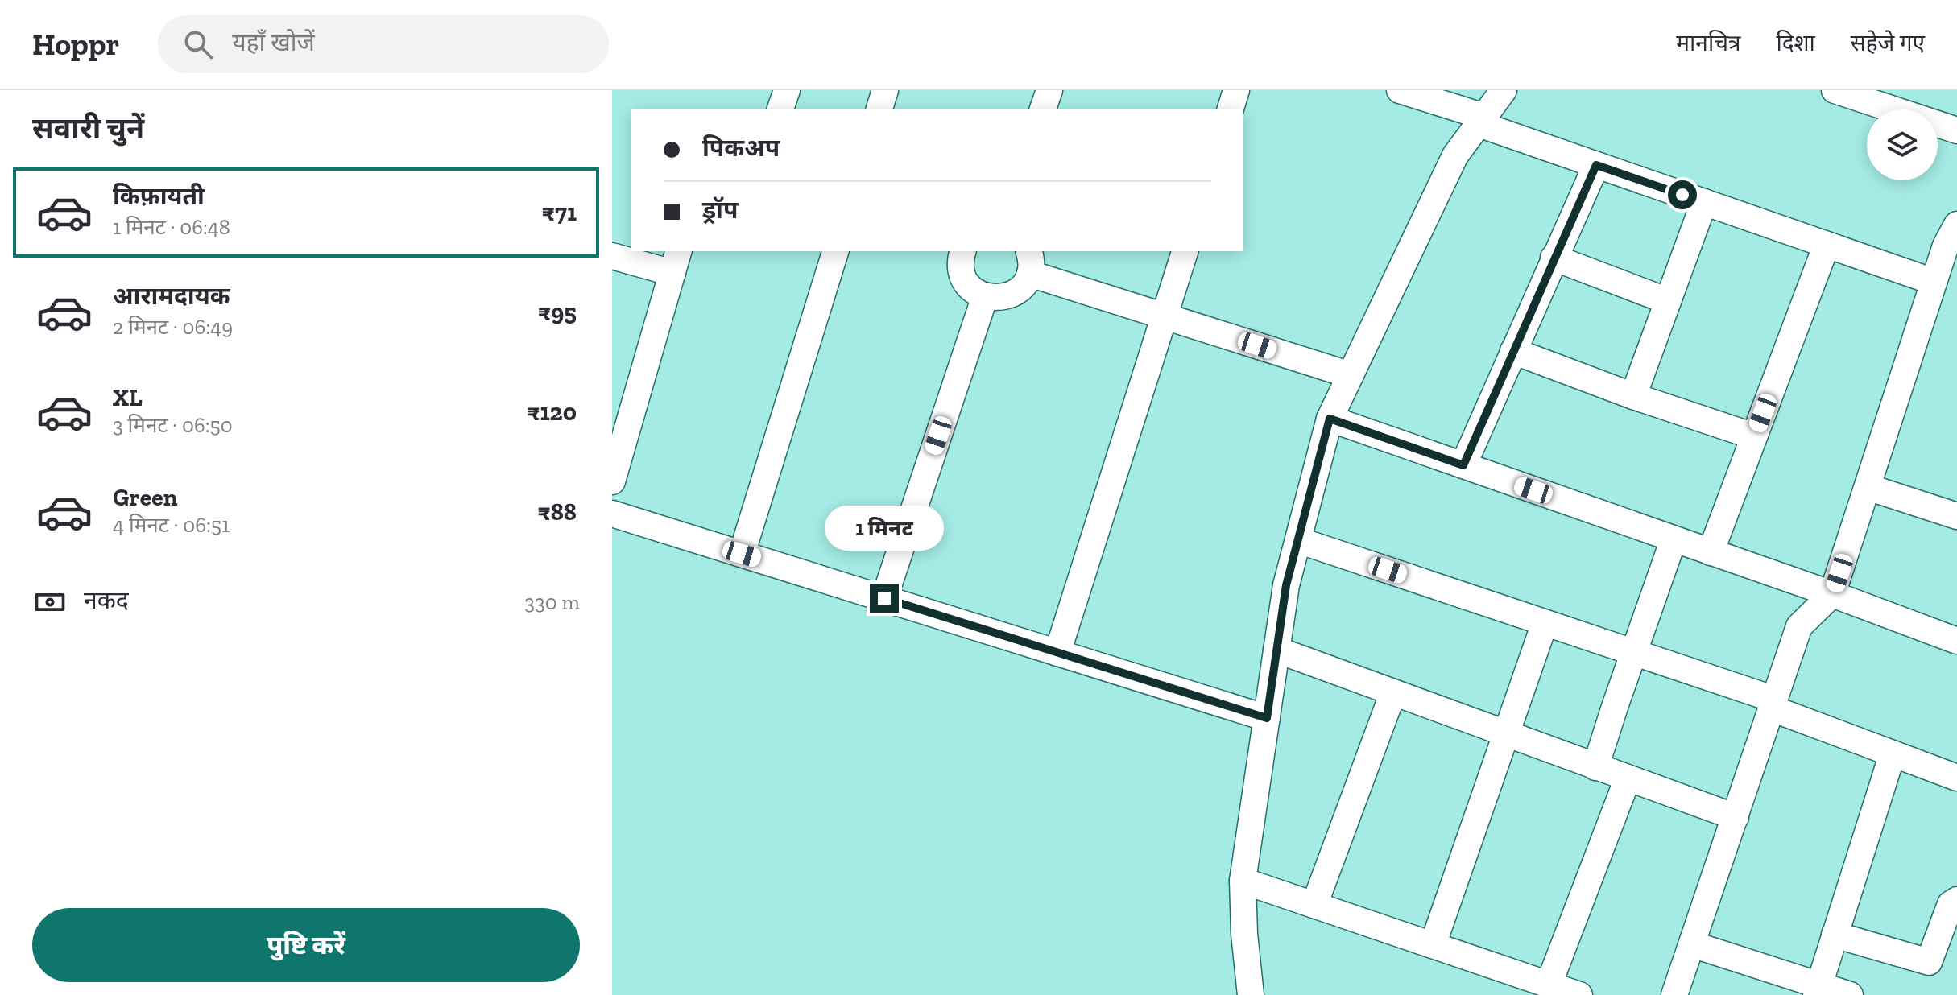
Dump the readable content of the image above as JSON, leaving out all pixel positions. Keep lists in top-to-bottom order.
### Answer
{
  "page": {
    "header": "Hoppr",
    "search": "यहाँ खोजें",
    "nav": ["मानचित्र", "दिशा", "सहेजे गए"],
    "heading": "सवारी चुनें",
    "banner": ["पिकअप", "ड्रॉप"],
    "list": [
      {
        "name": "किफ़ायती",
        "note": "1 मिनट · 06:48",
        "value": "₹71"
      },
      {
        "name": "आरामदायक",
        "note": "2 मिनट · 06:49",
        "value": "₹95"
      },
      {
        "name": "XL",
        "note": "3 मिनट · 06:50",
        "value": "₹120"
      },
      {
        "name": "Green",
        "note": "4 मिनट · 06:51",
        "value": "₹88"
      }
    ],
    "bubble": "1 मिनट",
    "pay": ["नकद", "330 m"],
    "buttons": "पुष्टि करें"
  }
}
